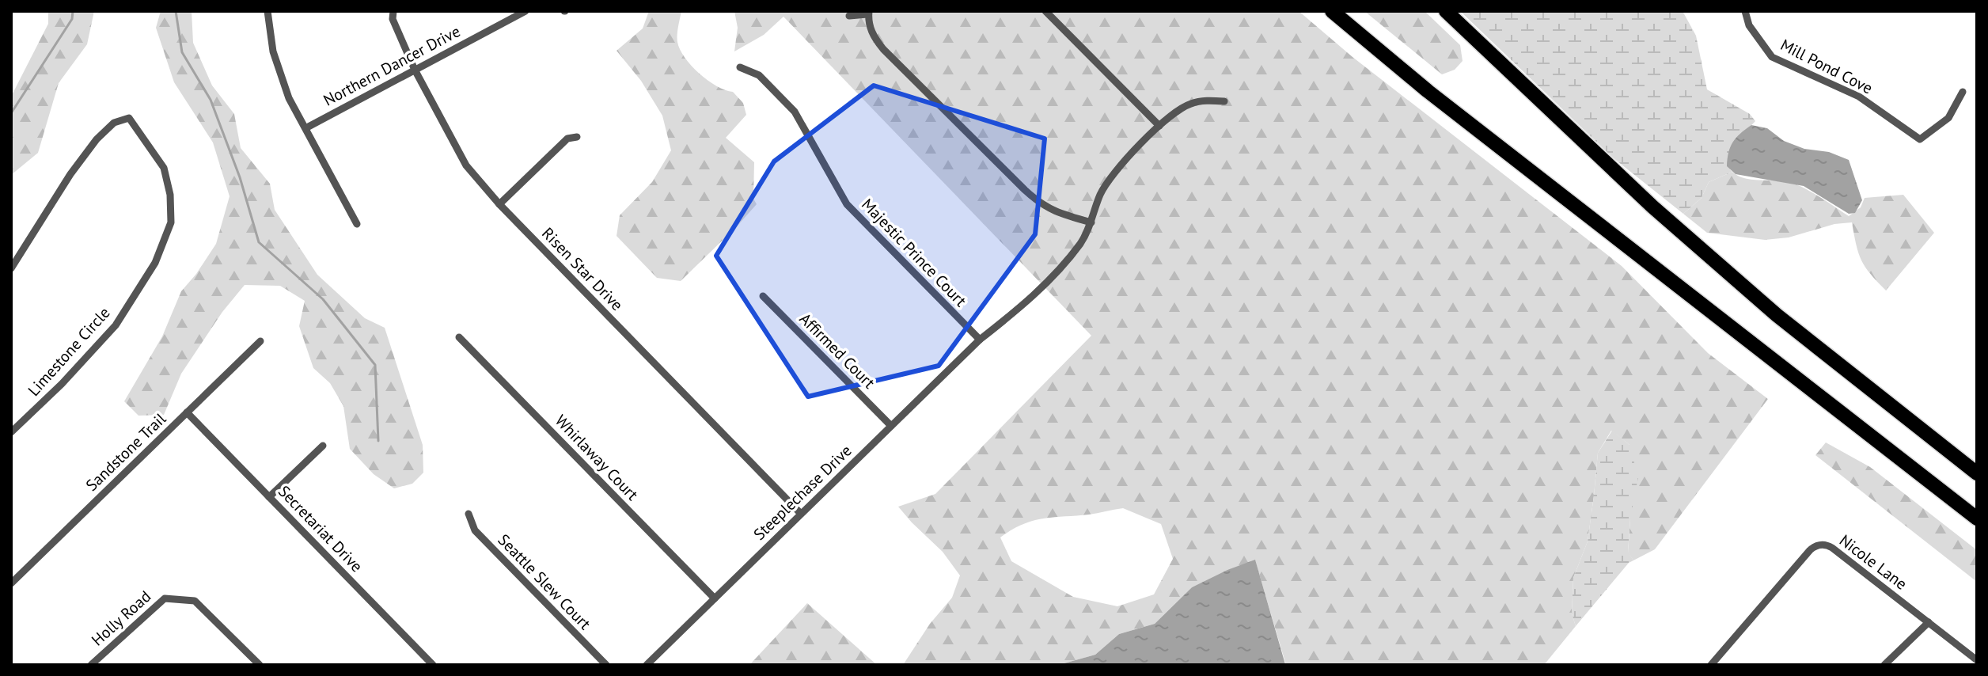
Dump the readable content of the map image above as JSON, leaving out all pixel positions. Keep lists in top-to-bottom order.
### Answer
{
  "streets": {
    "street": [
      "Northern Dancer Drive",
      "Mill Pond Cove",
      "Majestic Prince Court",
      "Risen Star Drive",
      "Affirmed Court",
      "Limestone Circle",
      "Sandstone Trail",
      "Whirlaway Court",
      "Steeplechase Drive",
      "Secretariat Drive",
      "Nicole Lane",
      "Seattle Slew Court",
      "Holly Road"
    ]
  },
  "crossings": [
    ["Northern Dancer Drive", "Risen Star Drive"],
    ["Majestic Prince Court", "Steeplechase Drive"],
    ["Risen Star Drive", "Steeplechase Drive"],
    ["Affirmed Court", "Steeplechase Drive"],
    ["Sandstone Trail", "Secretariat Drive"],
    ["Whirlaway Court", "Steeplechase Drive"]
  ]
}
